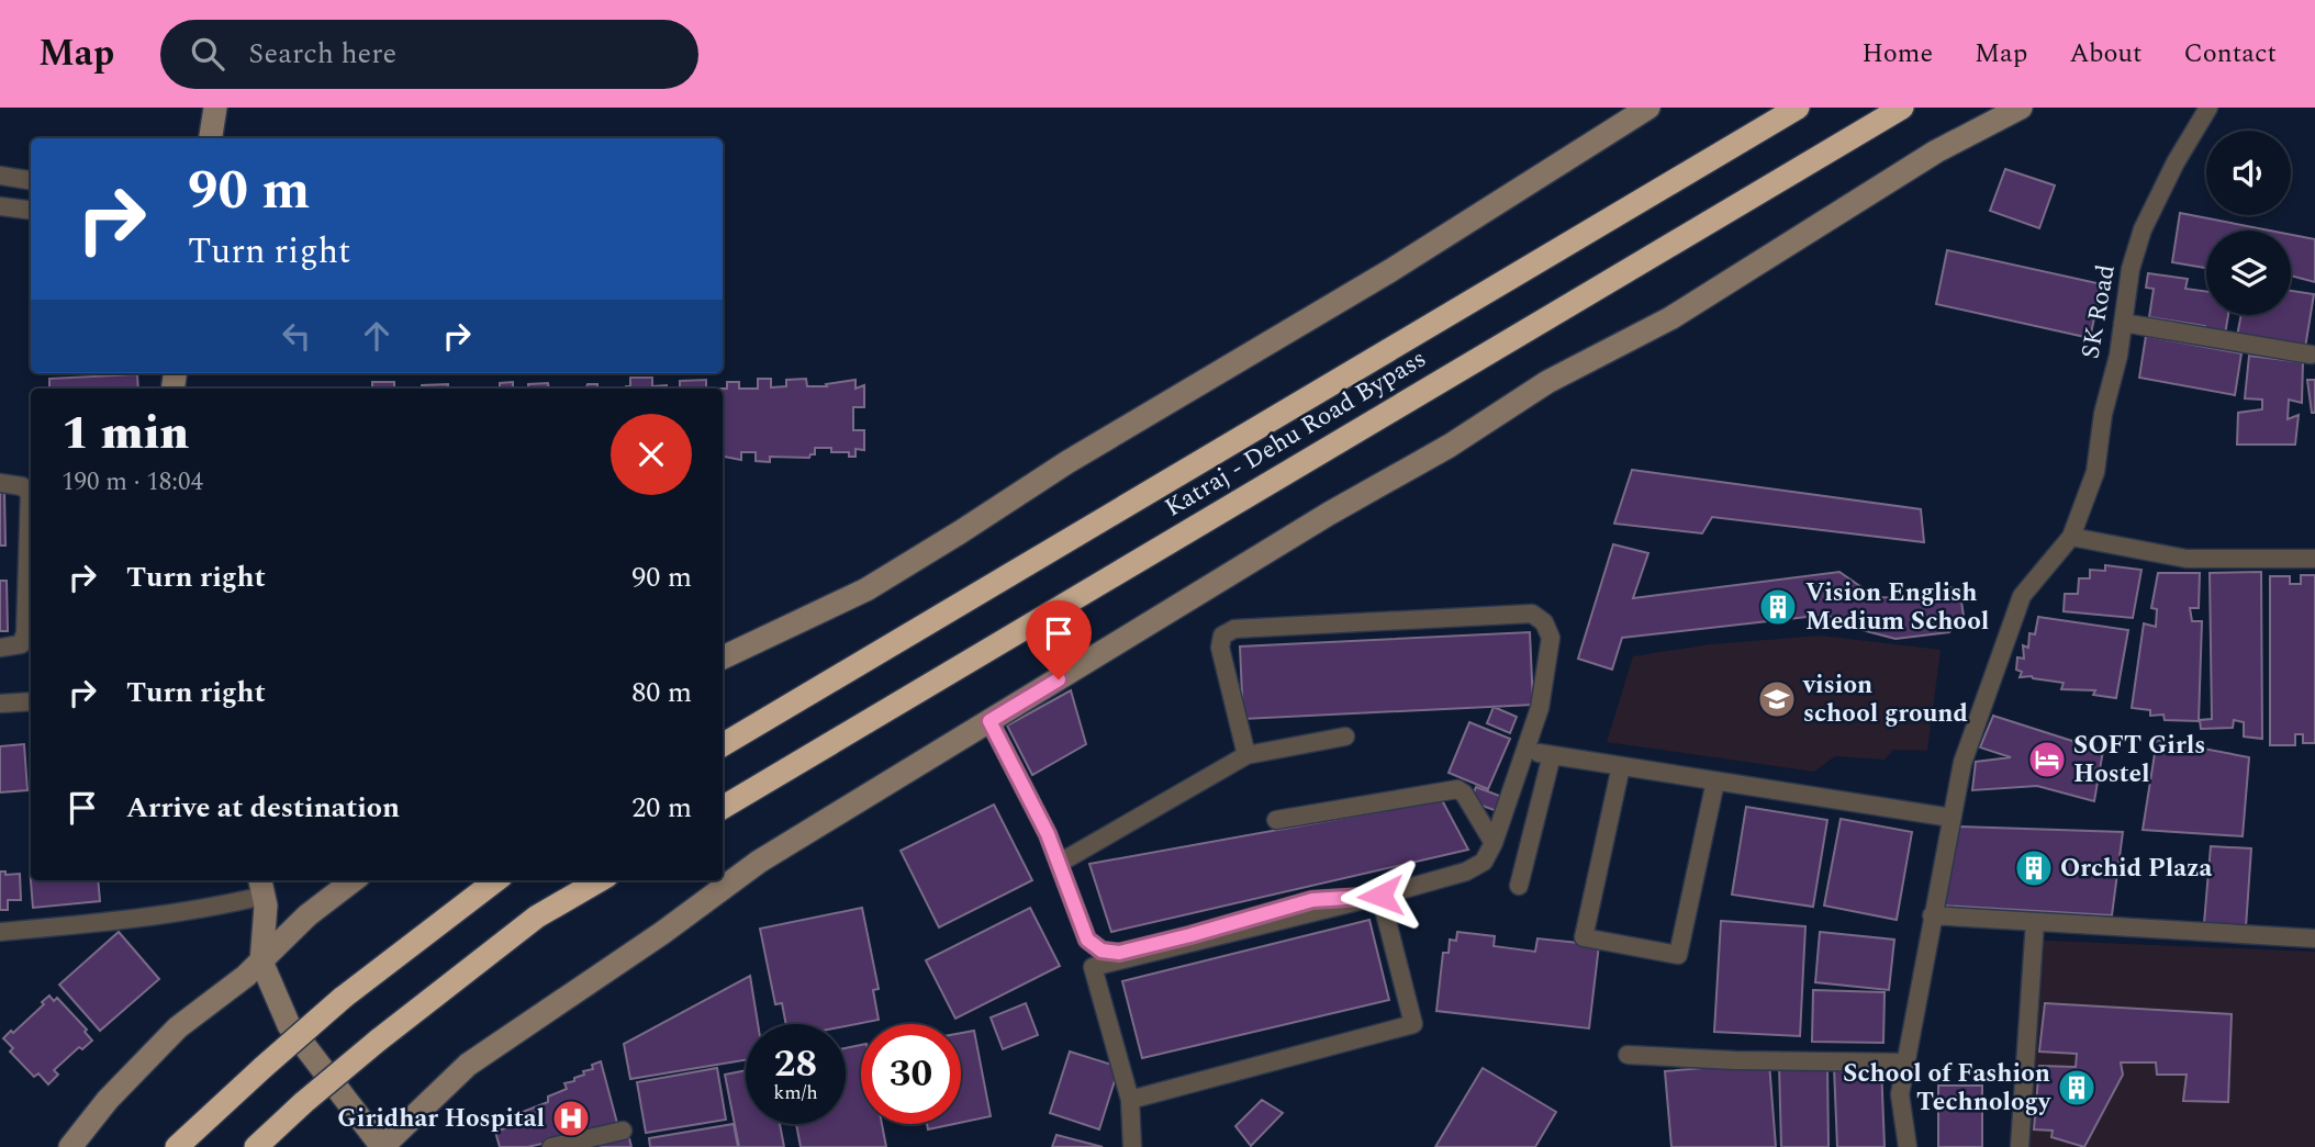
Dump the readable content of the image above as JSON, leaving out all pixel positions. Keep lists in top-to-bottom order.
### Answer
{
  "streets": {
    "highway": ["Katraj - Dehu Road Bypass"],
    "street": ["SK Road"]
  },
  "places": {
    "building": ["Vision English Medium School", "Orchid Plaza", "School of Fashion Technology"],
    "school or university": ["vision school ground"],
    "hotel": ["SOFT Girls Hostel"],
    "hospital": ["Giridhar Hospital"]
  },
  "page": {
    "header": "Map",
    "search": "Search here",
    "nav": [
      "Home",
      "Map",
      "About",
      "Contact"
    ],
    "turn": ["90 m", "Turn right"],
    "heading": ["1 min", "190 m · 18:04"],
    "list": [
      {
        "name": "Turn right",
        "value": "90 m"
      },
      {
        "name": "Turn right",
        "value": "80 m"
      },
      {
        "name": "Arrive at destination",
        "value": "20 m"
      }
    ],
    "speed": "28 km/h",
    "limit": "30"
  }
}
